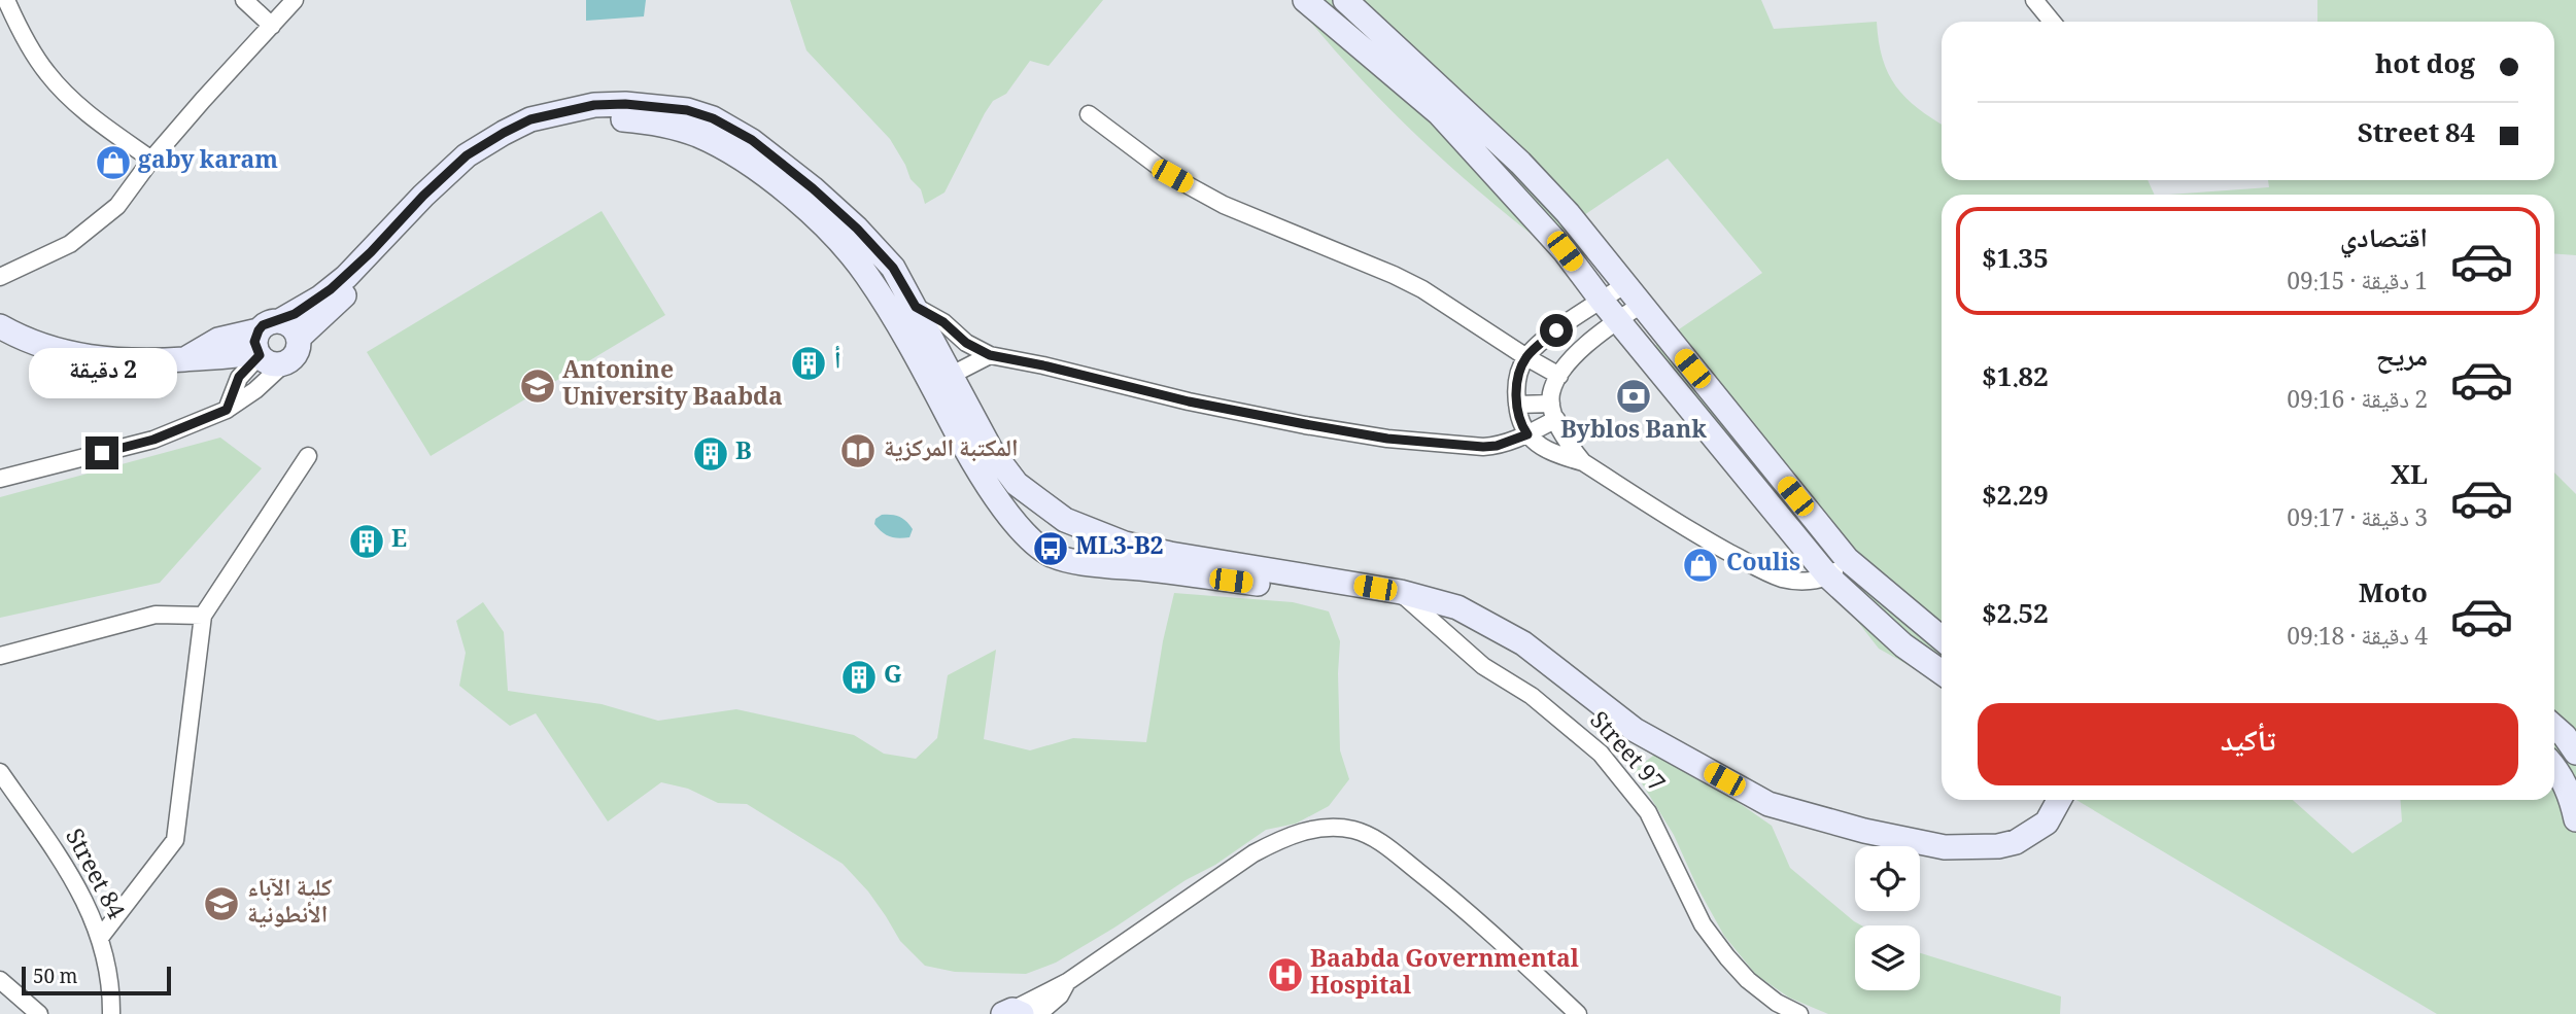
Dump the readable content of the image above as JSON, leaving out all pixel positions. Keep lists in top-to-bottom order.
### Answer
{
  "streets": {
    "street": ["Street 97", "Street 84"]
  },
  "places": {
    "shop": ["gaby karam", "Coulis"],
    "building": [
      "أ",
      "B",
      "E",
      "G"
    ],
    "school or university": ["Antonine University Baabda", "كلية الآباء الأنطونية"],
    "bank": ["Byblos Bank"],
    "library": ["المكتبة المركزية"],
    "bus stop": ["ML3-B2"],
    "hospital": ["Baabda Governmental Hospital"]
  },
  "scale_bar": "50 m",
  "page": {
    "banner": ["hot dog", "Street 84"],
    "list": [
      {
        "name": "اقتصادي",
        "note": "1 دقيقة · 09:15",
        "value": "$1.35"
      },
      {
        "name": "مريح",
        "note": "2 دقيقة · 09:16",
        "value": "$1.82"
      },
      {
        "name": "XL",
        "note": "3 دقيقة · 09:17",
        "value": "$2.29"
      },
      {
        "name": "Moto",
        "note": "4 دقيقة · 09:18",
        "value": "$2.52"
      }
    ],
    "bubble": "2 دقيقة",
    "buttons": "تأكيد",
    "scale": "50 m"
  }
}
